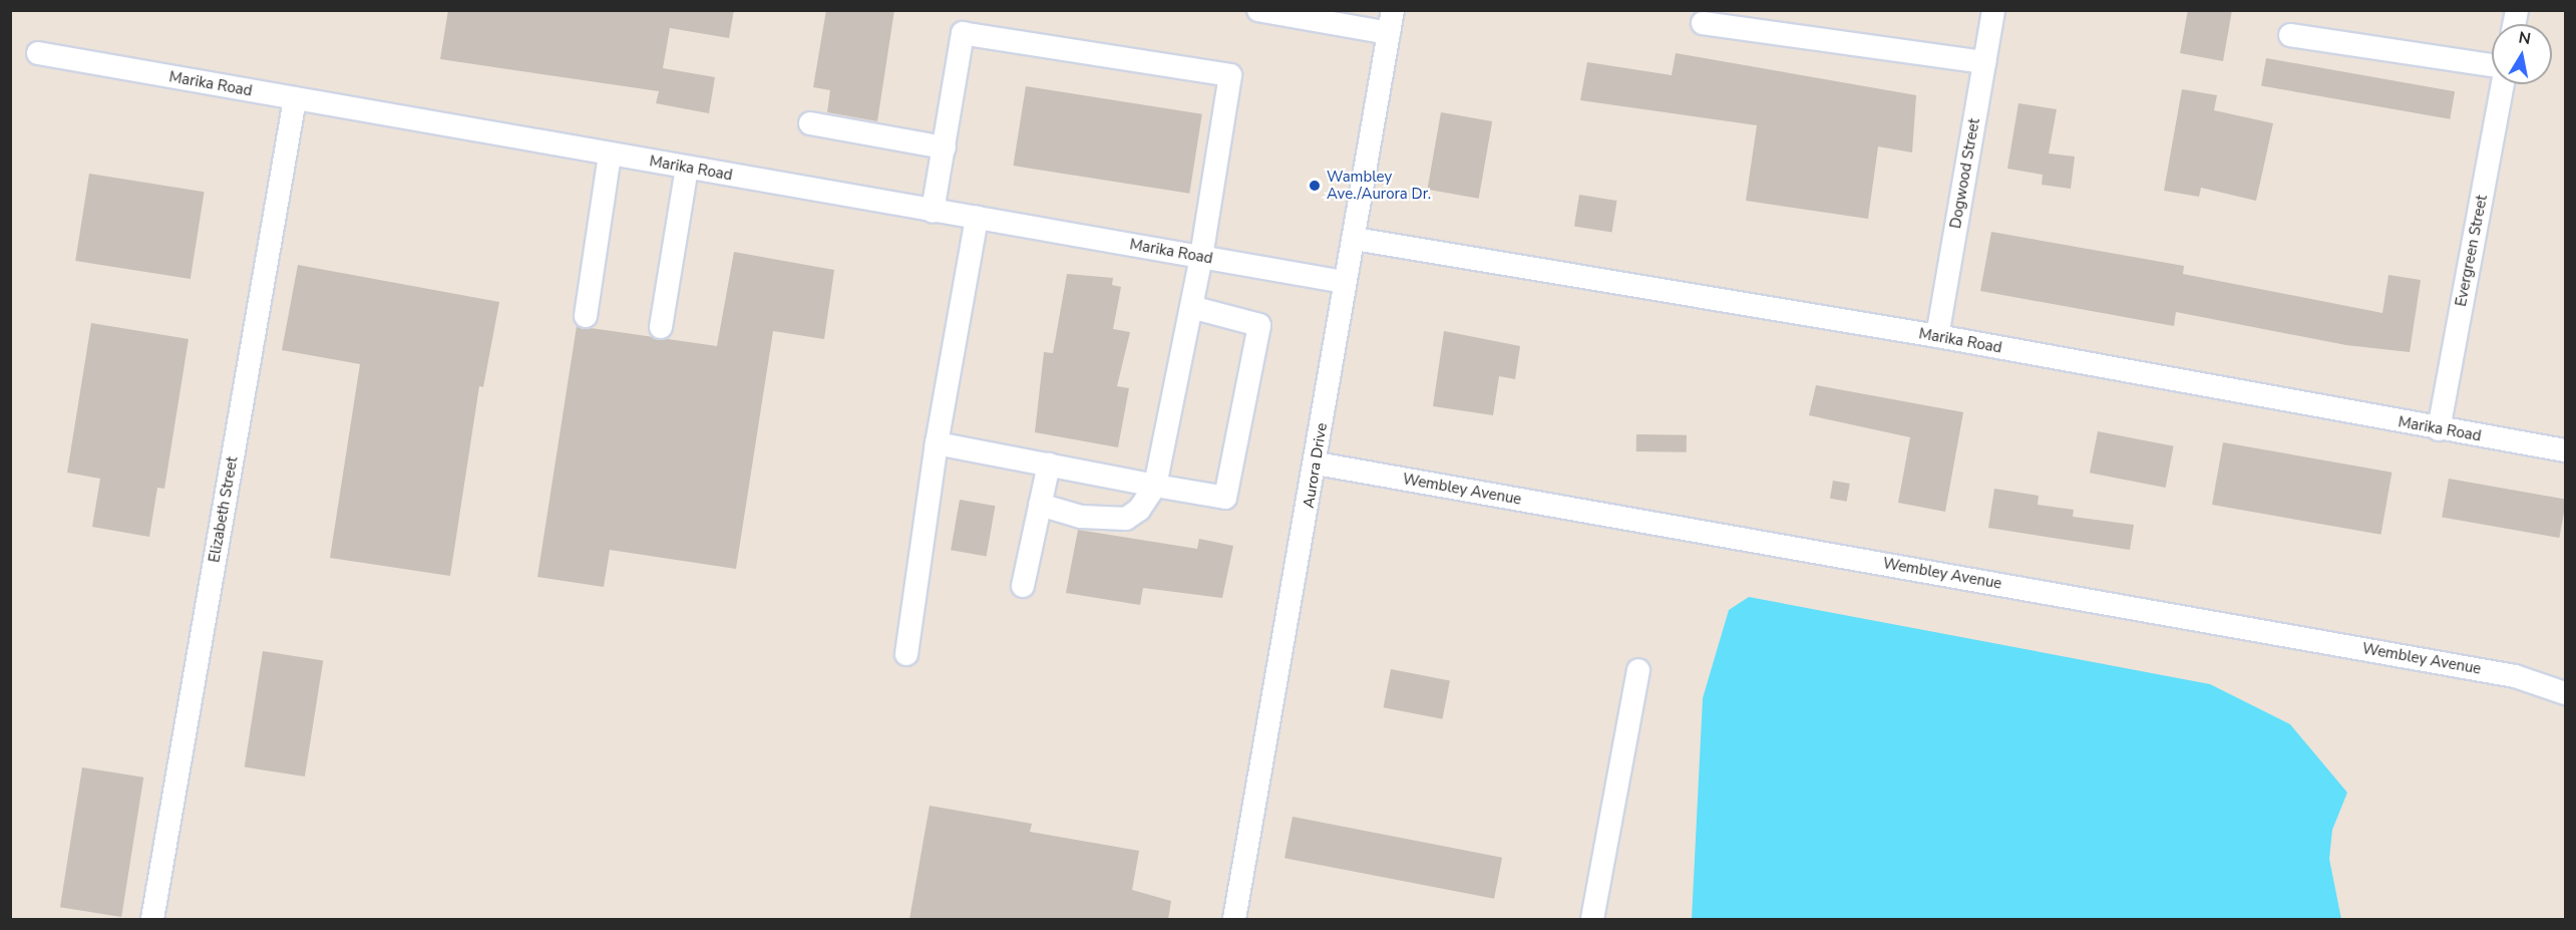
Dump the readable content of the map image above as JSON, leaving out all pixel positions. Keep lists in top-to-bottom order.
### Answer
{
  "streets": {
    "street": [
      "Marika Road",
      "Dogwood Street",
      "Evergreen Street",
      "Aurora Drive",
      "Wembley Avenue",
      "Elizabeth Street"
    ]
  },
  "crossings": [
    ["Marika Road", "Dogwood Street"],
    ["Marika Road", "Evergreen Street"],
    ["Marika Road", "Aurora Drive"],
    ["Marika Road", "Elizabeth Street"],
    ["Aurora Drive", "Wembley Avenue"]
  ],
  "places": ["Wambley Ave./Aurora Dr."],
  "north": "top"
}
